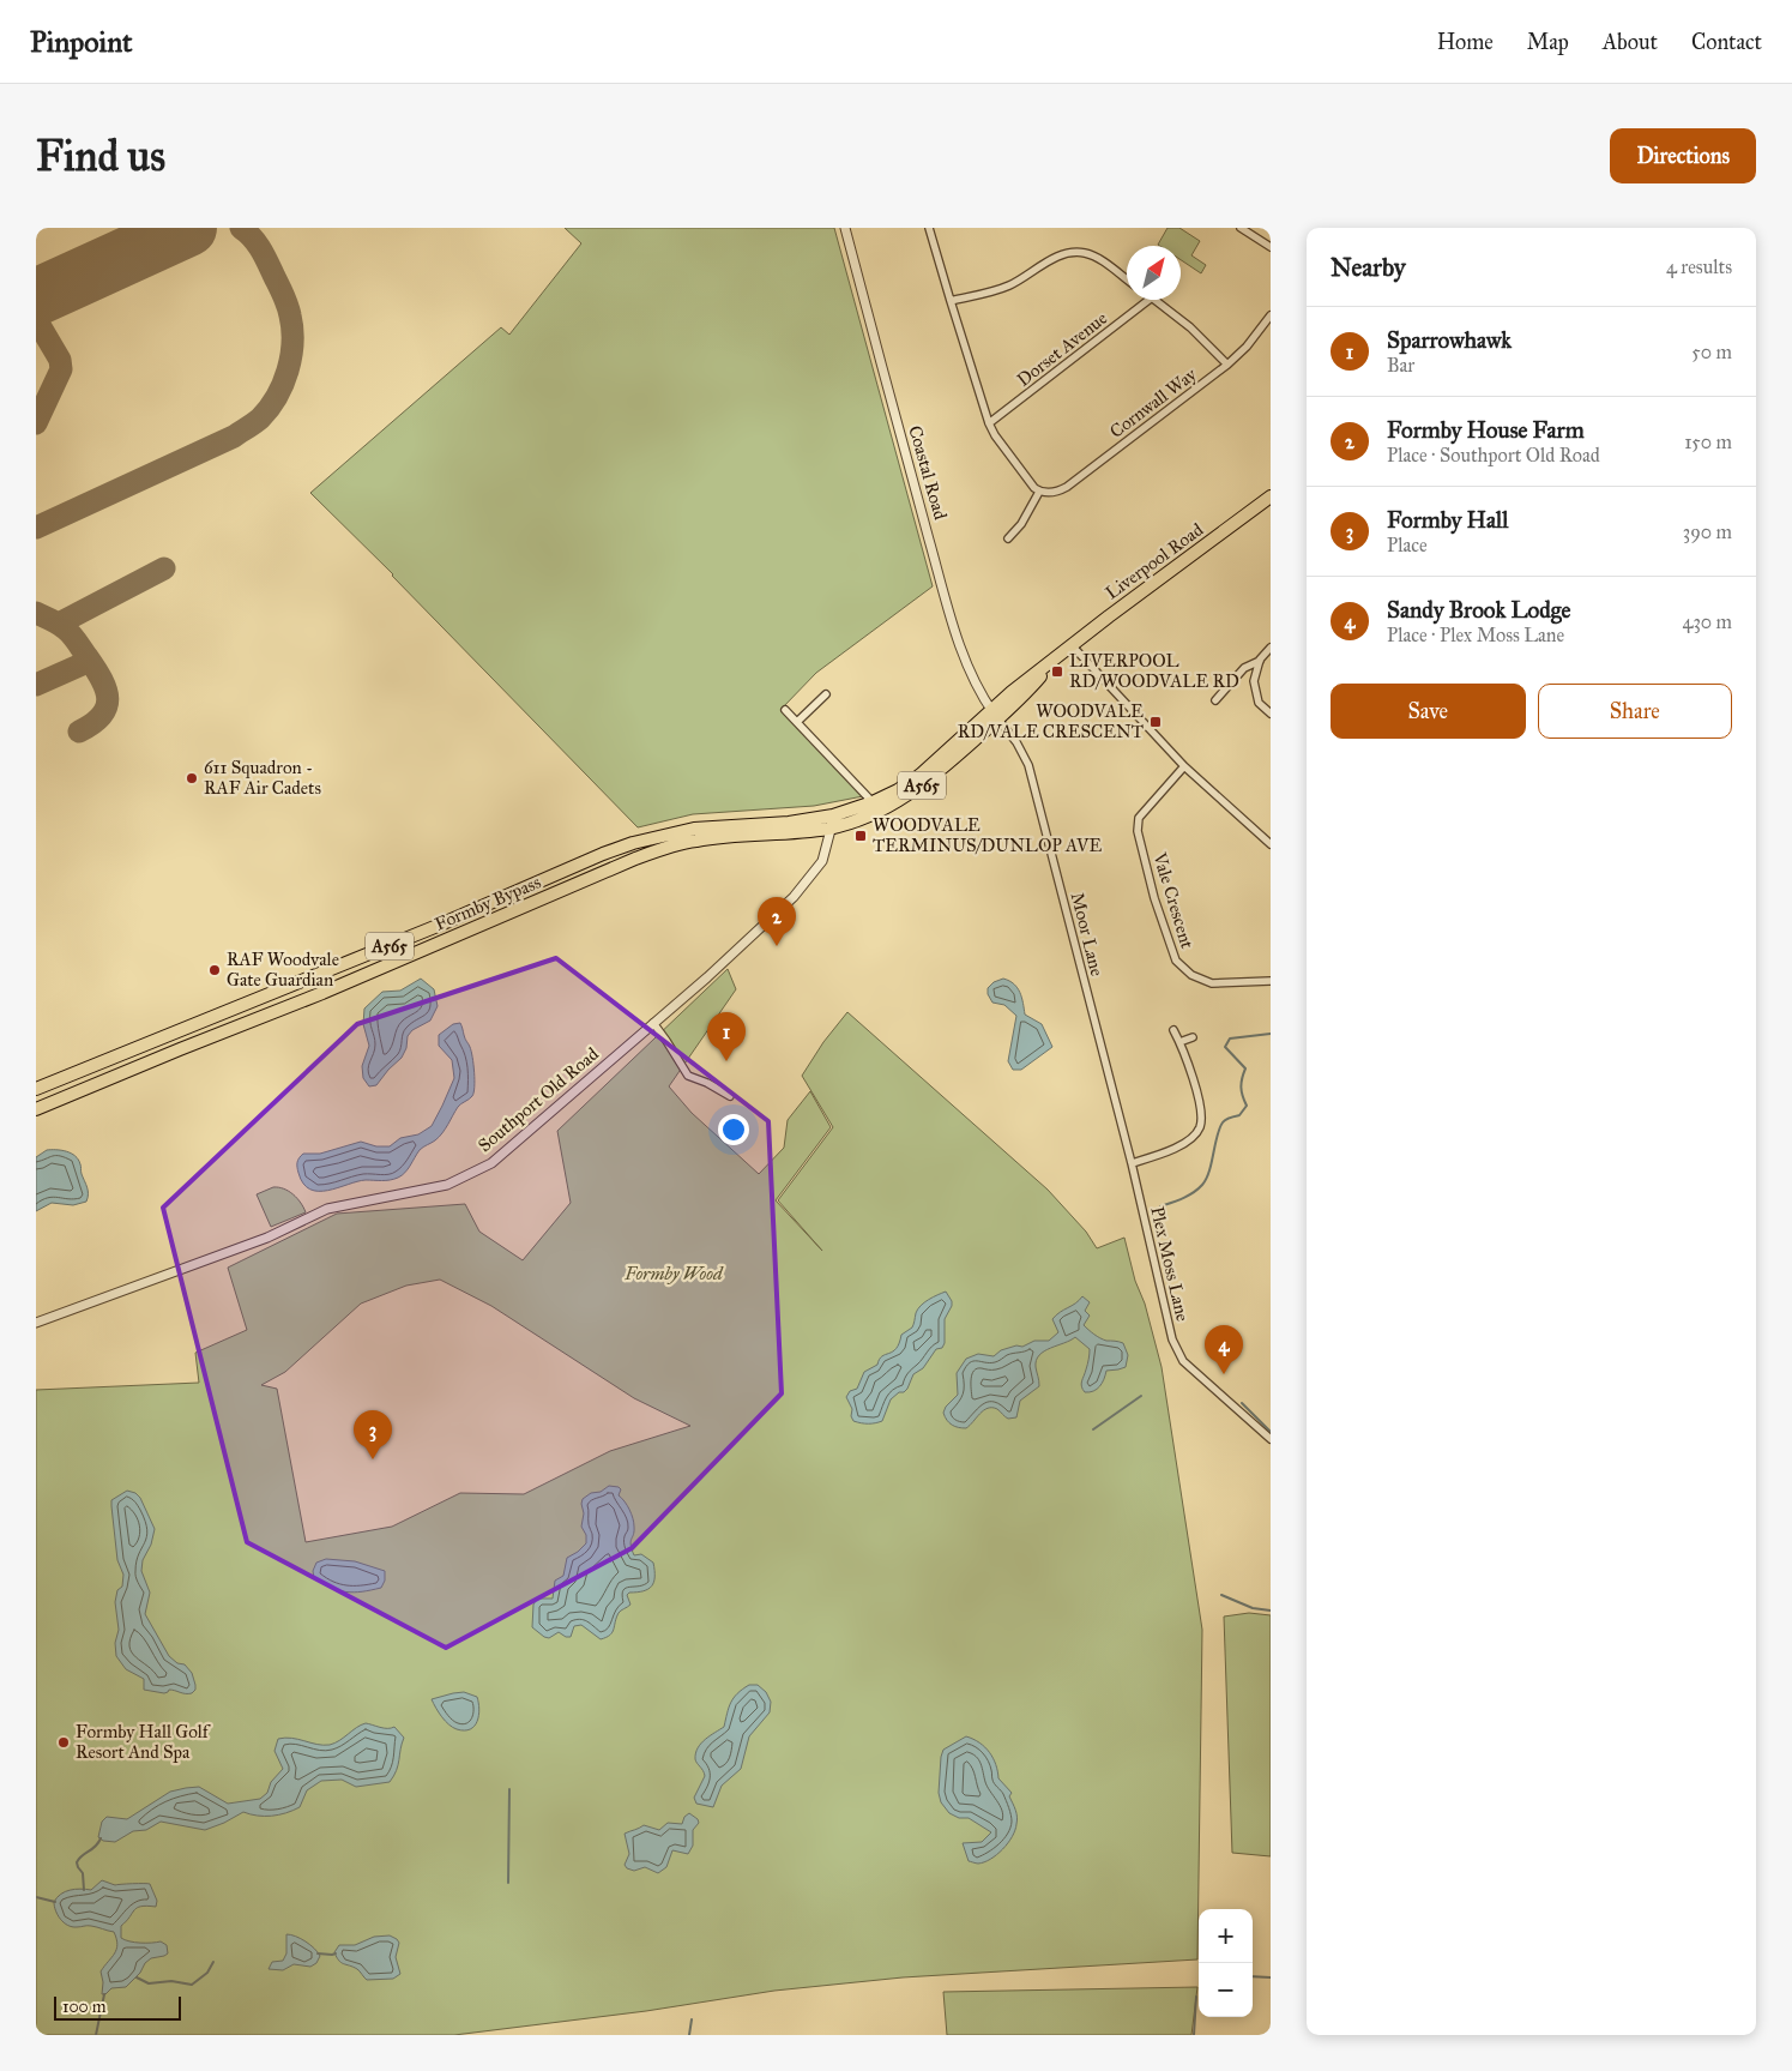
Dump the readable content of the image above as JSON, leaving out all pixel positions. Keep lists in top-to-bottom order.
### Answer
{
  "streets": {
    "highway": ["Liverpool Road", "A565", "Formby Bypass"],
    "street": [
      "Dorset Avenue",
      "Cornwall Way",
      "Coastal Road",
      "Vale Crescent",
      "Moor Lane",
      "Southport Old Road",
      "Plex Moss Lane"
    ]
  },
  "crossings": [
    ["Coastal Road", "Liverpool Road"],
    ["Coastal Road", "Moor Lane"],
    ["Liverpool Road", "Formby Bypass"],
    ["Liverpool Road", "Moor Lane"],
    ["Liverpool Road", "Southport Old Road"],
    ["Formby Bypass", "Southport Old Road"],
    ["Moor Lane", "Plex Moss Lane"]
  ],
  "parks": ["Formby Wood"],
  "places": {
    "transit": ["LIVERPOOL RD/WOODVALE RD", "WOODVALE RD/VALE CRESCENT", "WOODVALE TERMINUS/DUNLOP AVE"],
    "other": ["611 Squadron - RAF Air Cadets", "RAF Woodvale Gate Guardian", "Formby Hall Golf Resort And Spa"]
  },
  "scale_bar": "100 m",
  "north": "top right",
  "page": {
    "header": "Pinpoint",
    "nav": [
      "Home",
      "Map",
      "About",
      "Contact"
    ],
    "buttons": [
      "Directions",
      ["Save", "Share"]
    ],
    "title": "Find us",
    "heading": ["Nearby", "4 results"],
    "list": [
      {
        "mark": "1",
        "name": "Sparrowhawk",
        "note": "Bar",
        "value": "50 m"
      },
      {
        "mark": "2",
        "name": "Formby House Farm",
        "note": "Place · Southport Old Road",
        "value": "150 m"
      },
      {
        "mark": "3",
        "name": "Formby Hall",
        "note": "Place",
        "value": "390 m"
      },
      {
        "mark": "4",
        "name": "Sandy Brook Lodge",
        "note": "Place · Plex Moss Lane",
        "value": "430 m"
      }
    ],
    "pins": [
      "2",
      "1",
      "4",
      "3"
    ],
    "map_buttons": ["+", "−"],
    "scale": "100 m"
  }
}
